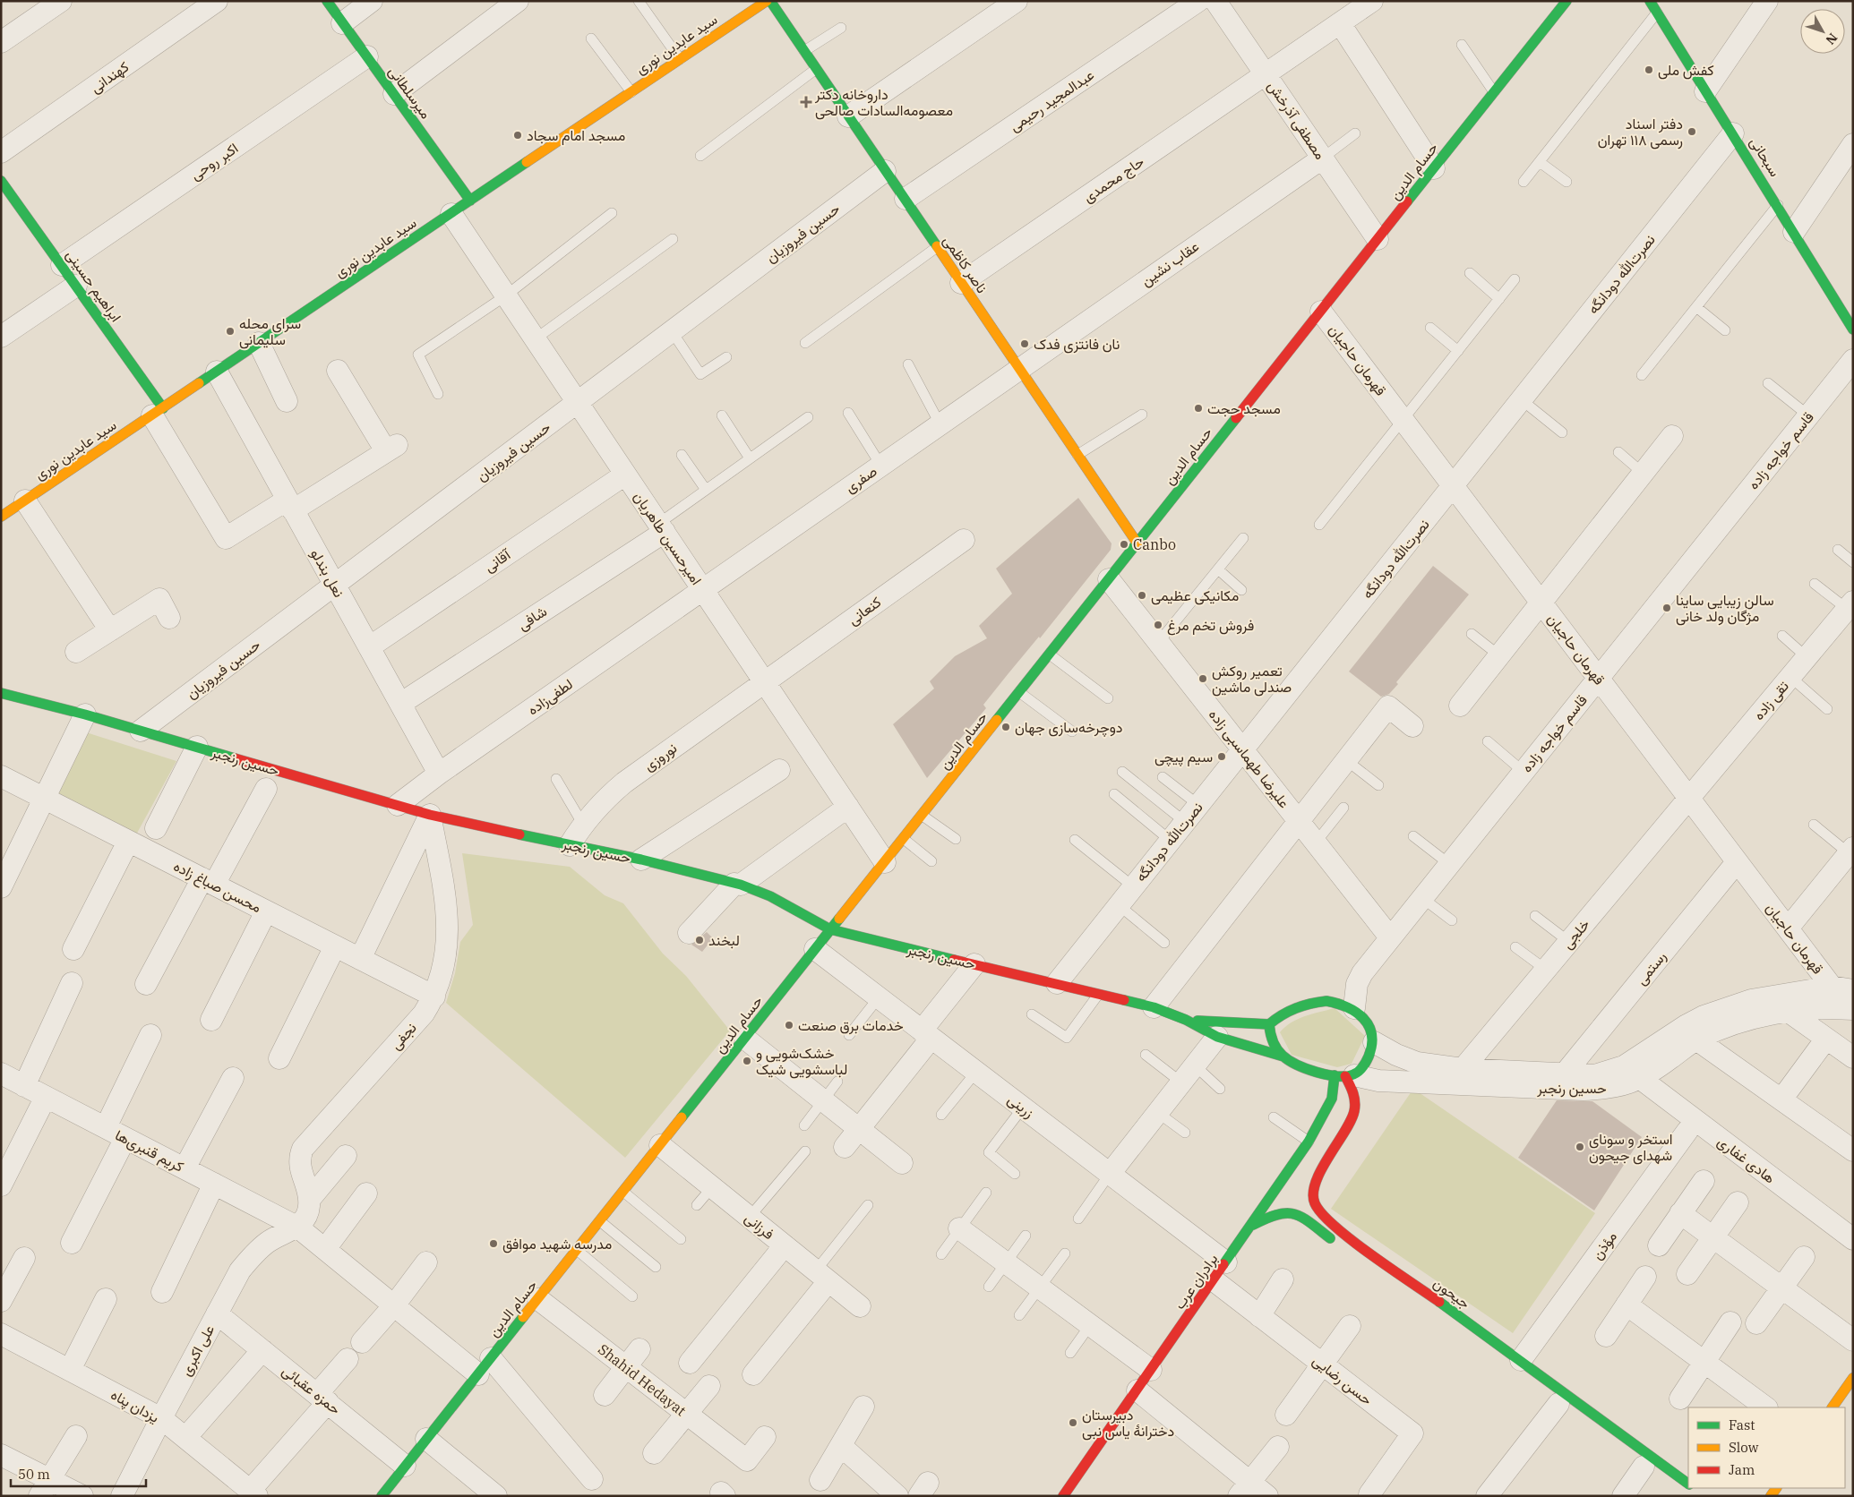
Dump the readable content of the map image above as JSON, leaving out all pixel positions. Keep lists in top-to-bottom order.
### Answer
{
  "streets": {
    "main road": [
      "سید عابدین نوری",
      "میرسلطانی",
      "سبحانی",
      "حسام الدین",
      "ناصر کاظمی",
      "ابراهیم حسینی",
      "حسین رنجبر",
      "برادران عرب",
      "جیحون"
    ],
    "street": [
      "کهندانی",
      "عبدالمجید رحیمی",
      "مصطفی آذرخش",
      "اکبر روحی",
      "حاج محمدی",
      "حسین فیروزیان",
      "عقاب نشین",
      "نصرت‌الله دودانگه",
      "قهرمان حاجیان",
      "قاسم خواجه زاده",
      "صفری",
      "امیرحسین طاهریان",
      "آقانی",
      "نعل بندلو",
      "کنعانی",
      "شافی",
      "لطفی‌زاده",
      "تقی زاده",
      "نوروزی",
      "علیرضا طهماسبی زاده",
      "محسن صباغ زاده",
      "خلجی",
      "رستمی",
      "نجفی",
      "زرینی",
      "کریم قنبری‌ها",
      "هادی غفاری",
      "فرزانی",
      "مؤذن",
      "علی اکبری",
      "Shahid Hedayat",
      "حسن رضایی",
      "حمزه عقبائی",
      "یزدان پناه"
    ]
  },
  "crossings": [
    ["سید عابدین نوری", "میرسلطانی"],
    ["سید عابدین نوری", "ابراهیم حسینی"],
    ["سید عابدین نوری", "امیرحسین طاهریان"],
    ["سید عابدین نوری", "نعل بندلو"],
    ["میرسلطانی", "اکبر روحی"],
    ["عبدالمجید رحیمی", "ناصر کاظمی"],
    ["مصطفی آذرخش", "حسام الدین"],
    ["مصطفی آذرخش", "حاج محمدی"],
    ["مصطفی آذرخش", "عقاب نشین"],
    ["سبحانی", "نصرت‌الله دودانگه"],
    ["اکبر روحی", "ابراهیم حسینی"],
    ["حسام الدین", "ناصر کاظمی"],
    ["حسام الدین", "قهرمان حاجیان"],
    ["حسام الدین", "امیرحسین طاهریان"],
    ["حسام الدین", "علیرضا طهماسبی زاده"],
    ["حسام الدین", "حسین رنجبر"],
    ["حسام الدین", "زرینی"],
    ["حسام الدین", "کریم قنبری‌ها"],
    ["حسام الدین", "فرزانی"],
    ["حسام الدین", "Shahid Hedayat"],
    ["حسام الدین", "حمزه عقبائی"],
    ["حاج محمدی", "ناصر کاظمی"],
    ["حسین فیروزیان", "ناصر کاظمی"],
    ["حسین فیروزیان", "امیرحسین طاهریان"],
    ["حسین فیروزیان", "نعل بندلو"],
    ["حسین فیروزیان", "حسین رنجبر"],
    ["عقاب نشین", "ناصر کاظمی"],
    ["عقاب نشین", "صفری"],
    ["ناصر کاظمی", "صفری"],
    ["نصرت‌الله دودانگه", "قهرمان حاجیان"],
    ["نصرت‌الله دودانگه", "علیرضا طهماسبی زاده"],
    ["نصرت‌الله دودانگه", "حسین رنجبر"],
    ["قهرمان حاجیان", "قاسم خواجه زاده"],
    ["قهرمان حاجیان", "تقی زاده"],
    ["قهرمان حاجیان", "حسین رنجبر"],
    ["قهرمان حاجیان", "خلجی"],
    ["قهرمان حاجیان", "رستمی"],
    ["قاسم خواجه زاده", "علیرضا طهماسبی زاده"],
    ["قاسم خواجه زاده", "حسین رنجبر"],
    ["قاسم خواجه زاده", "برادران عرب"],
    ["قاسم خواجه زاده", "جیحون"],
    ["صفری", "امیرحسین طاهریان"],
    ["صفری", "لطفی‌زاده"],
    ["امیرحسین طاهریان", "آقانی"],
    ["امیرحسین طاهریان", "کنعانی"],
    ["امیرحسین طاهریان", "شافی"],
    ["امیرحسین طاهریان", "لطفی‌زاده"],
    ["امیرحسین طاهریان", "نوروزی"],
    ["آقانی", "نعل بندلو"],
    ["نعل بندلو", "شافی"],
    ["نعل بندلو", "لطفی‌زاده"],
    ["کنعانی", "نوروزی"],
    ["لطفی‌زاده", "حسین رنجبر"],
    ["تقی زاده", "خلجی"],
    ["نوروزی", "حسین رنجبر"],
    ["حسین رنجبر", "خلجی"],
    ["حسین رنجبر", "رستمی"],
    ["حسین رنجبر", "نجفی"],
    ["حسین رنجبر", "هادی غفاری"],
    ["حسین رنجبر", "برادران عرب"],
    ["حسین رنجبر", "جیحون"],
    ["محسن صباغ زاده", "نجفی"],
    ["زرینی", "برادران عرب"],
    ["کریم قنبری‌ها", "علی اکبری"],
    ["مؤذن", "جیحون"],
    ["برادران عرب", "جیحون"],
    ["برادران عرب", "حسن رضایی"],
    ["علی اکبری", "حمزه عقبائی"],
    ["علی اکبری", "یزدان پناه"]
  ],
  "places": {
    "other": [
      "کفش ملی",
      "دفتر اسناد رسمی ۱۱۸ تهران",
      "مسجد امام سجاد",
      "سرای محله سلیمانی",
      "نان فانتزی فدک",
      "مسجد حجت",
      "Canbo",
      "مکانیکی عظیمی",
      "سالن زیبایی ساینا مژگان ولد خانی",
      "فروش تخم مرغ",
      "تعمیر روکش صندلی ماشین",
      "دوچرخه‌سازی جهان",
      "سیم پیچی",
      "لبخند",
      "خدمات برق صنعت",
      "خشک‌شویی و لباسشویی شیک",
      "استخر و سونای شهدای جیحون",
      "مدرسه شهید موافق",
      "دبیرستان دخترانهٔ یاس نبی"
    ],
    "health": ["داروخانه دکتر معصومه‌السادات صالحی"]
  },
  "legend": ["Fast", "Slow", "Jam"],
  "scale_bar": "50 m",
  "north": "bottom right"
}
